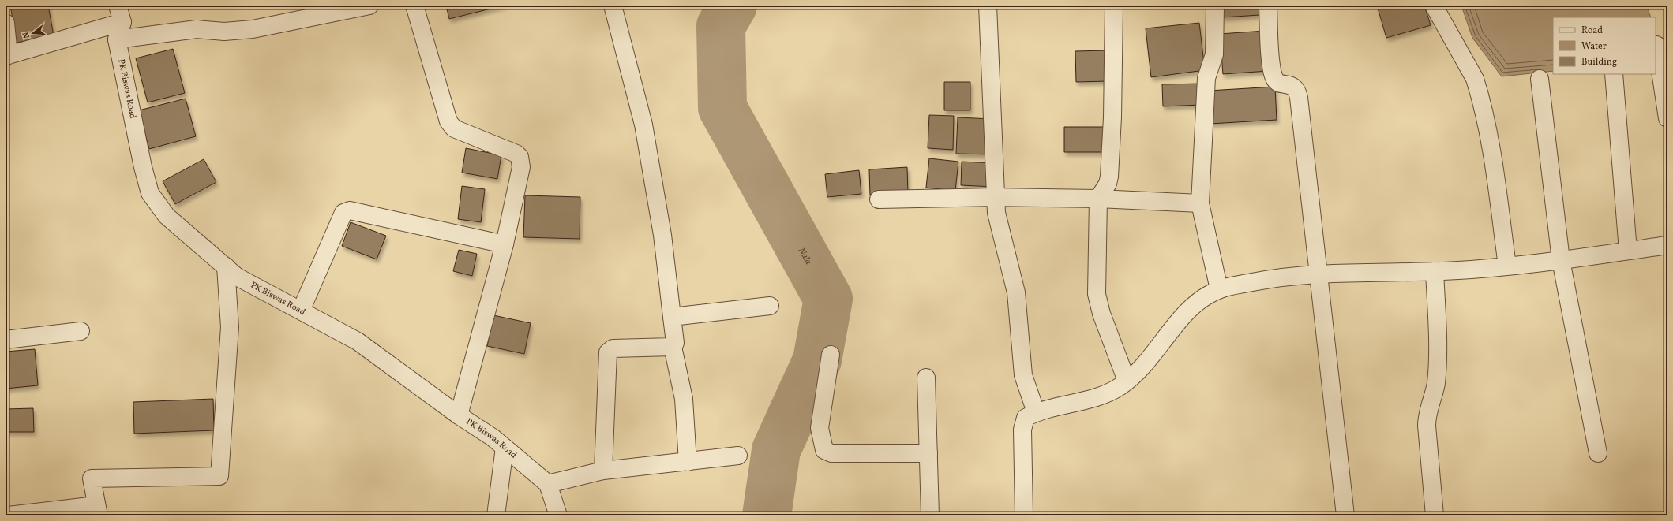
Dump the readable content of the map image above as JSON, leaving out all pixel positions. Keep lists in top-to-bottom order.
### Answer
{
  "streets": {
    "street": ["PK Biswas Road"]
  },
  "water": ["Nala"],
  "legend": ["Road", "Water", "Building"],
  "north": "left"
}
